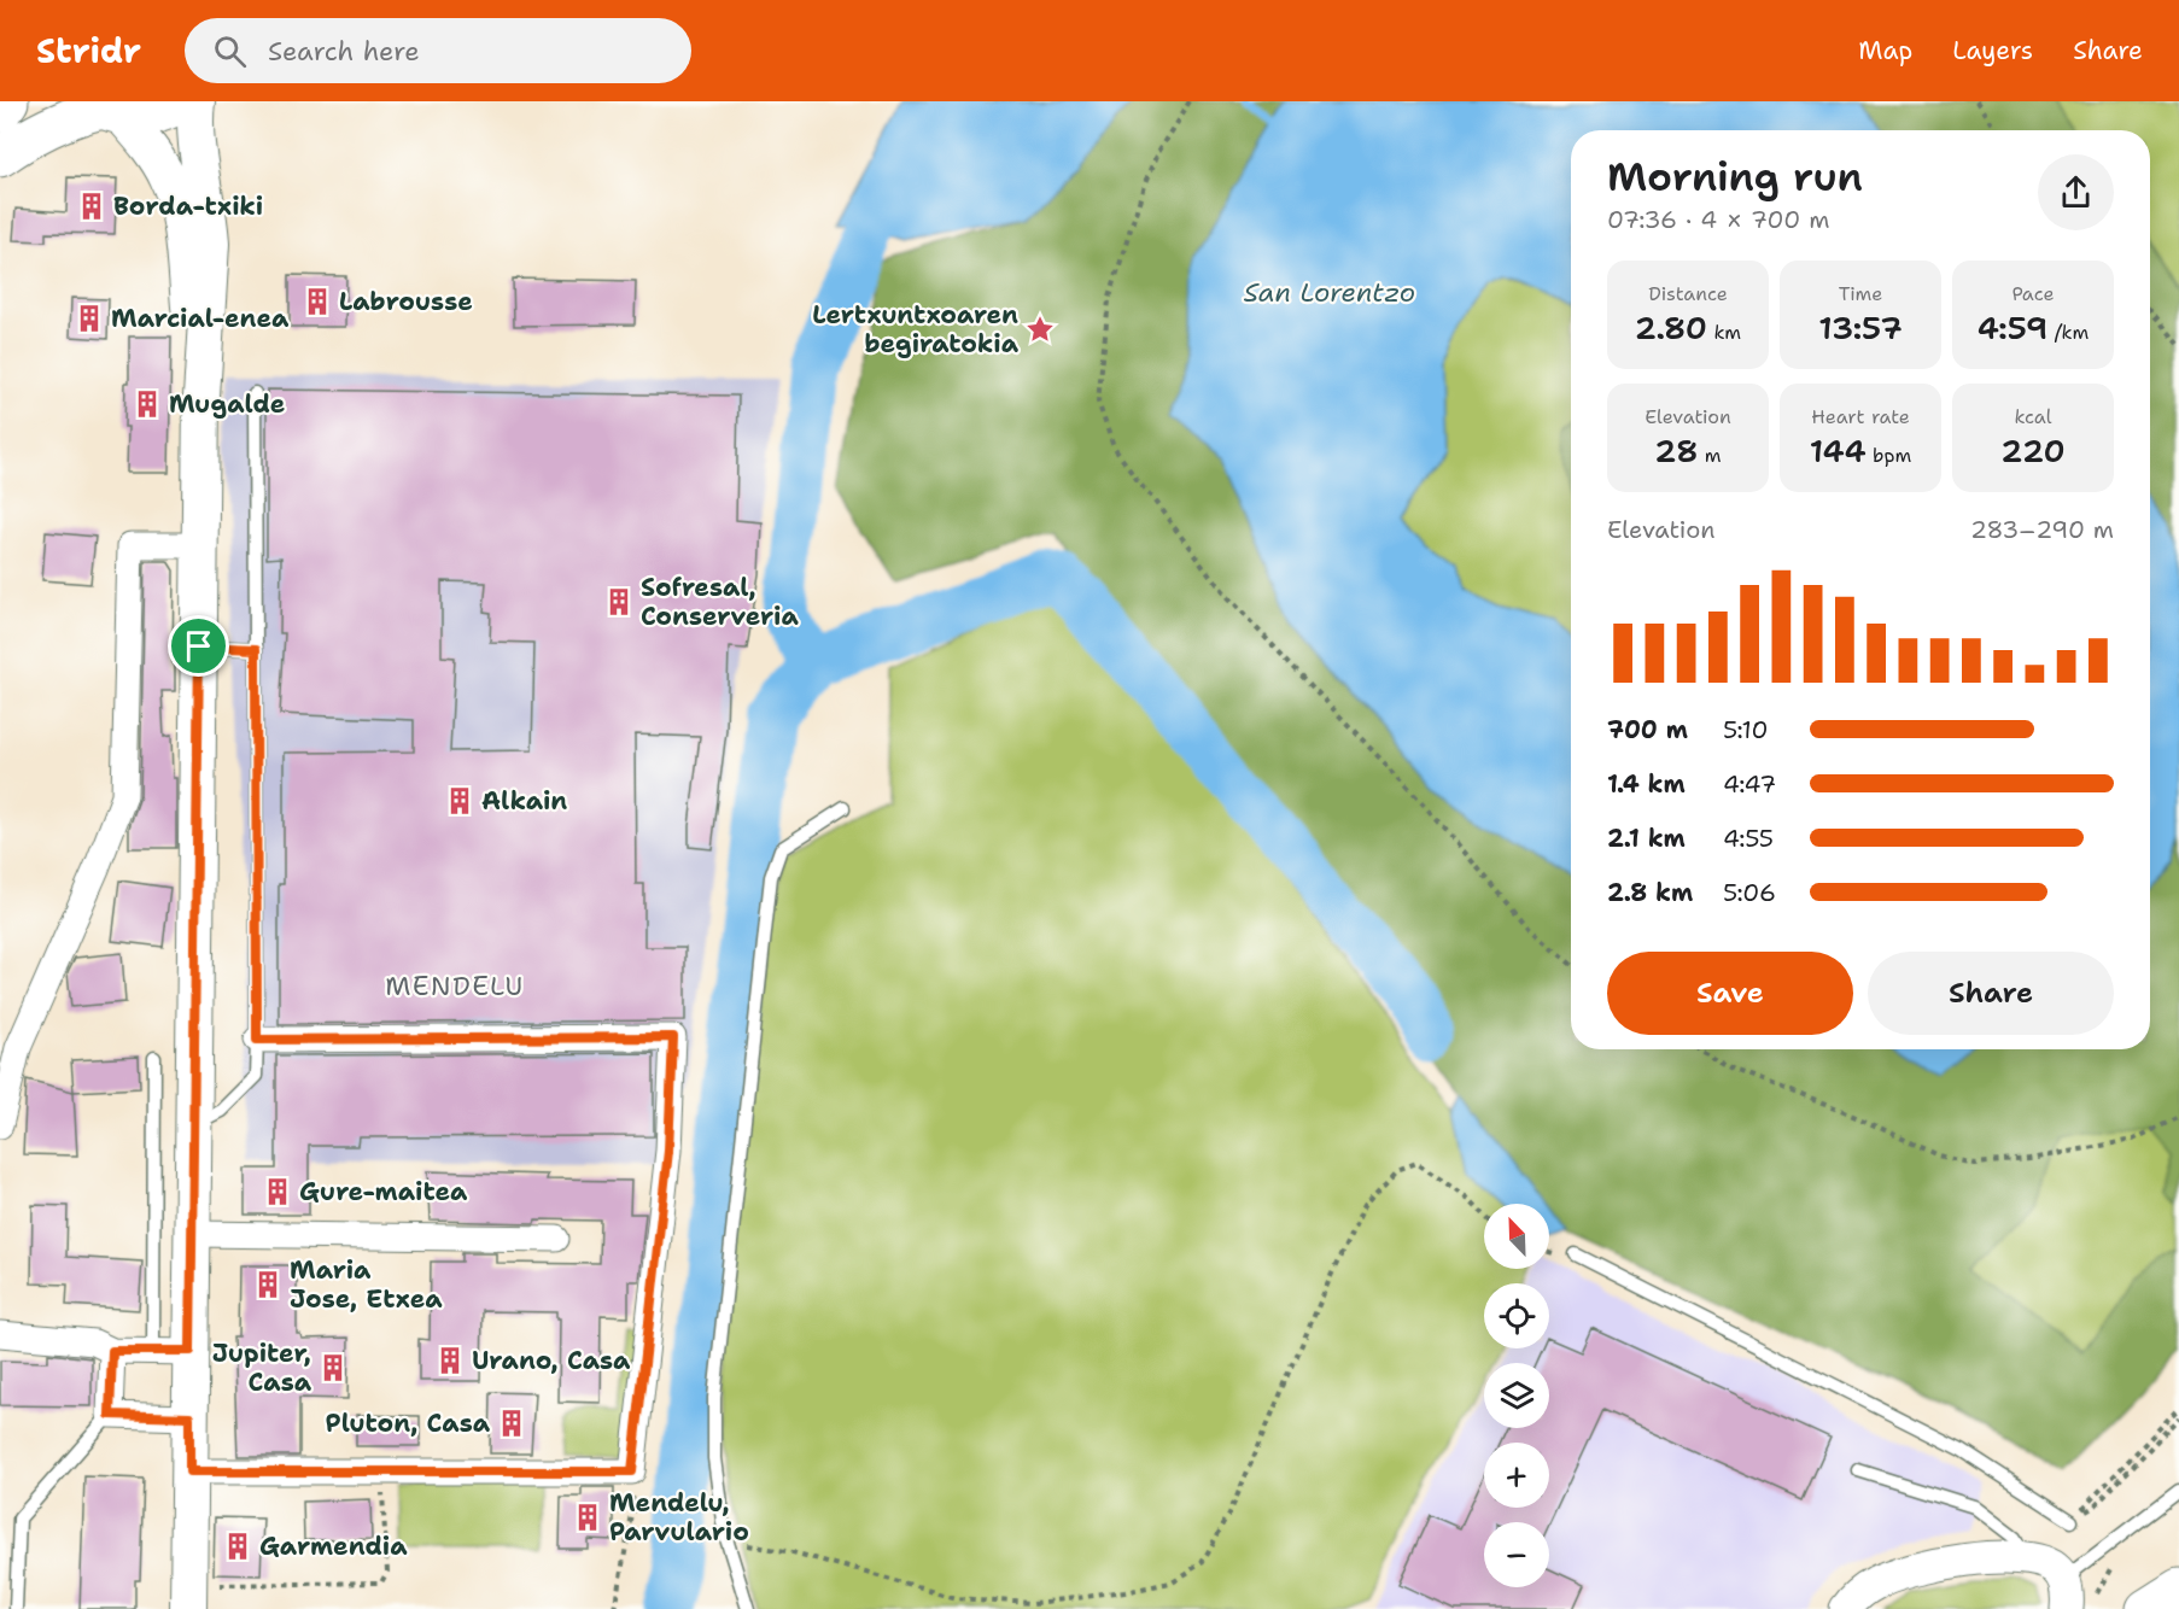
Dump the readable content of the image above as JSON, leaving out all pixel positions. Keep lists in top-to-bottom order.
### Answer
{
  "districts": ["MENDELU"],
  "water": ["San Lorentzo"],
  "places": {
    "building": [
      "Borda-txiki",
      "Labrousse",
      "Marcial-enea",
      "Mugalde",
      "Sofresal, Conserveria",
      "Alkain",
      "Gure-maitea",
      "Maria Jose, Etxea",
      "Urano, Casa",
      "Jupiter, Casa",
      "Pluton, Casa",
      "Mendelu, Parvulario",
      "Garmendia"
    ],
    "place": ["Lertxuntxoaren begiratokia"]
  },
  "north": "top left",
  "page": {
    "header": "Stridr",
    "search": "Search here",
    "nav": ["Map", "Layers", "Share"],
    "heading": ["Morning run", "07:36 · 4 × 700 m"],
    "stats": [
      ["Distance", "2.80 km"],
      ["Time", "13:57"],
      ["Pace", "4:59 /km"],
      ["Elevation", "28 m"],
      ["Heart rate", "144 bpm"],
      ["kcal", "220"]
    ],
    "chart": ["Elevation", "283–290 m"],
    "list": [
      {
        "name": "700 m",
        "note": "5:10"
      },
      {
        "name": "1.4 km",
        "note": "4:47"
      },
      {
        "name": "2.1 km",
        "note": "4:55"
      },
      {
        "name": "2.8 km",
        "note": "5:06"
      }
    ],
    "buttons": ["Save", "Share"],
    "map_buttons": ["+", "−"]
  }
}
